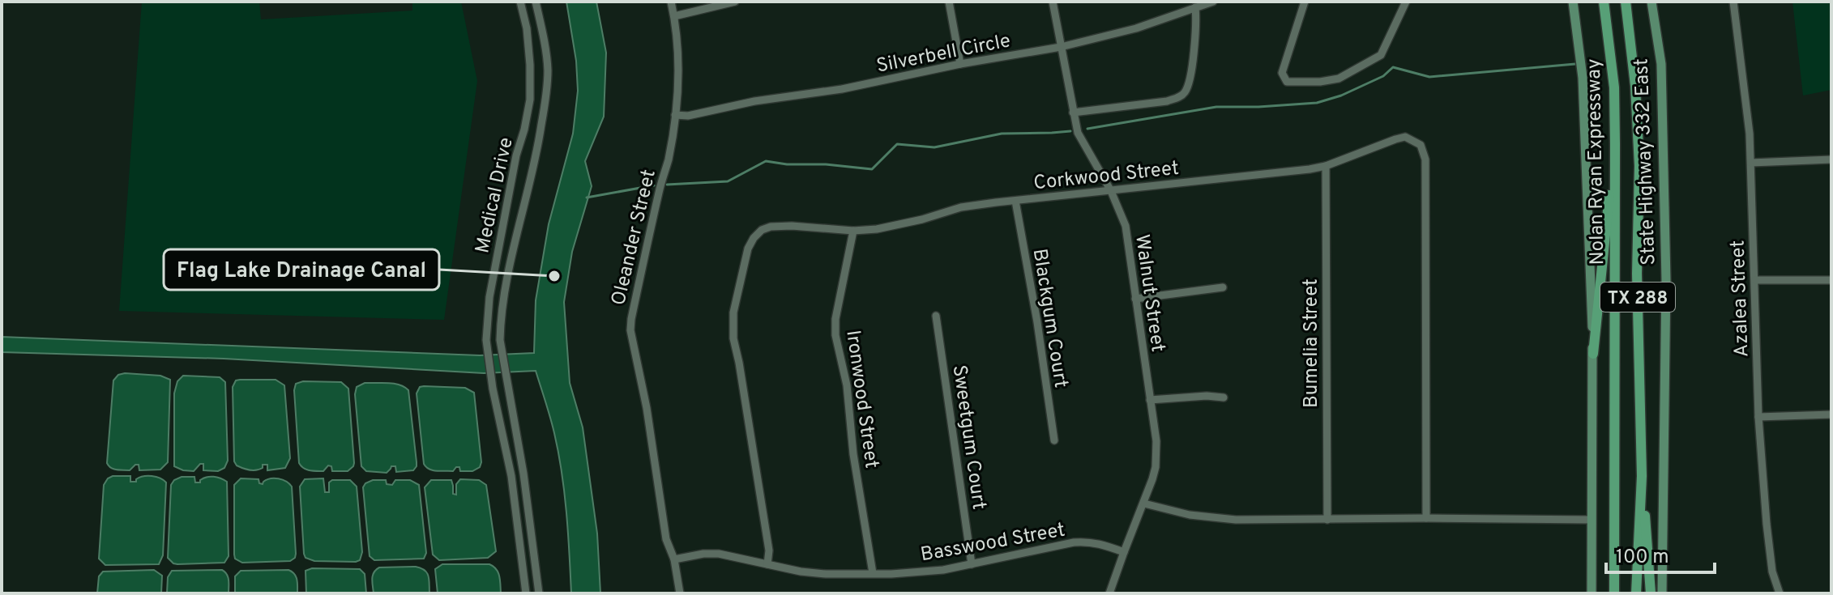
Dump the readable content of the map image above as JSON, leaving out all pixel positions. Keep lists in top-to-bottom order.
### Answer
{
  "streets": {
    "highway": ["Nolan Ryan Expressway", "TX 288"],
    "main road": ["State Highway 332 East"],
    "street": [
      "Silverbell Circle",
      "Corkwood Street",
      "Medical Drive",
      "Oleander Street",
      "Walnut Street",
      "Azalea Street",
      "Blackgum Court",
      "Bumelia Street",
      "Ironwood Street",
      "Sweetgum Court",
      "Basswood Street"
    ]
  },
  "crossings": [
    ["Silverbell Circle", "Oleander Street"],
    ["Silverbell Circle", "Walnut Street"],
    ["Corkwood Street", "Walnut Street"],
    ["Corkwood Street", "Blackgum Court"],
    ["Corkwood Street", "Bumelia Street"],
    ["Corkwood Street", "Ironwood Street"],
    ["Corkwood Street", "Basswood Street"],
    ["Oleander Street", "Basswood Street"],
    ["Walnut Street", "Basswood Street"],
    ["Ironwood Street", "Basswood Street"],
    ["Sweetgum Court", "Basswood Street"]
  ],
  "places": ["Flag Lake Drainage Canal"],
  "scale_bar": "100 m"
}
